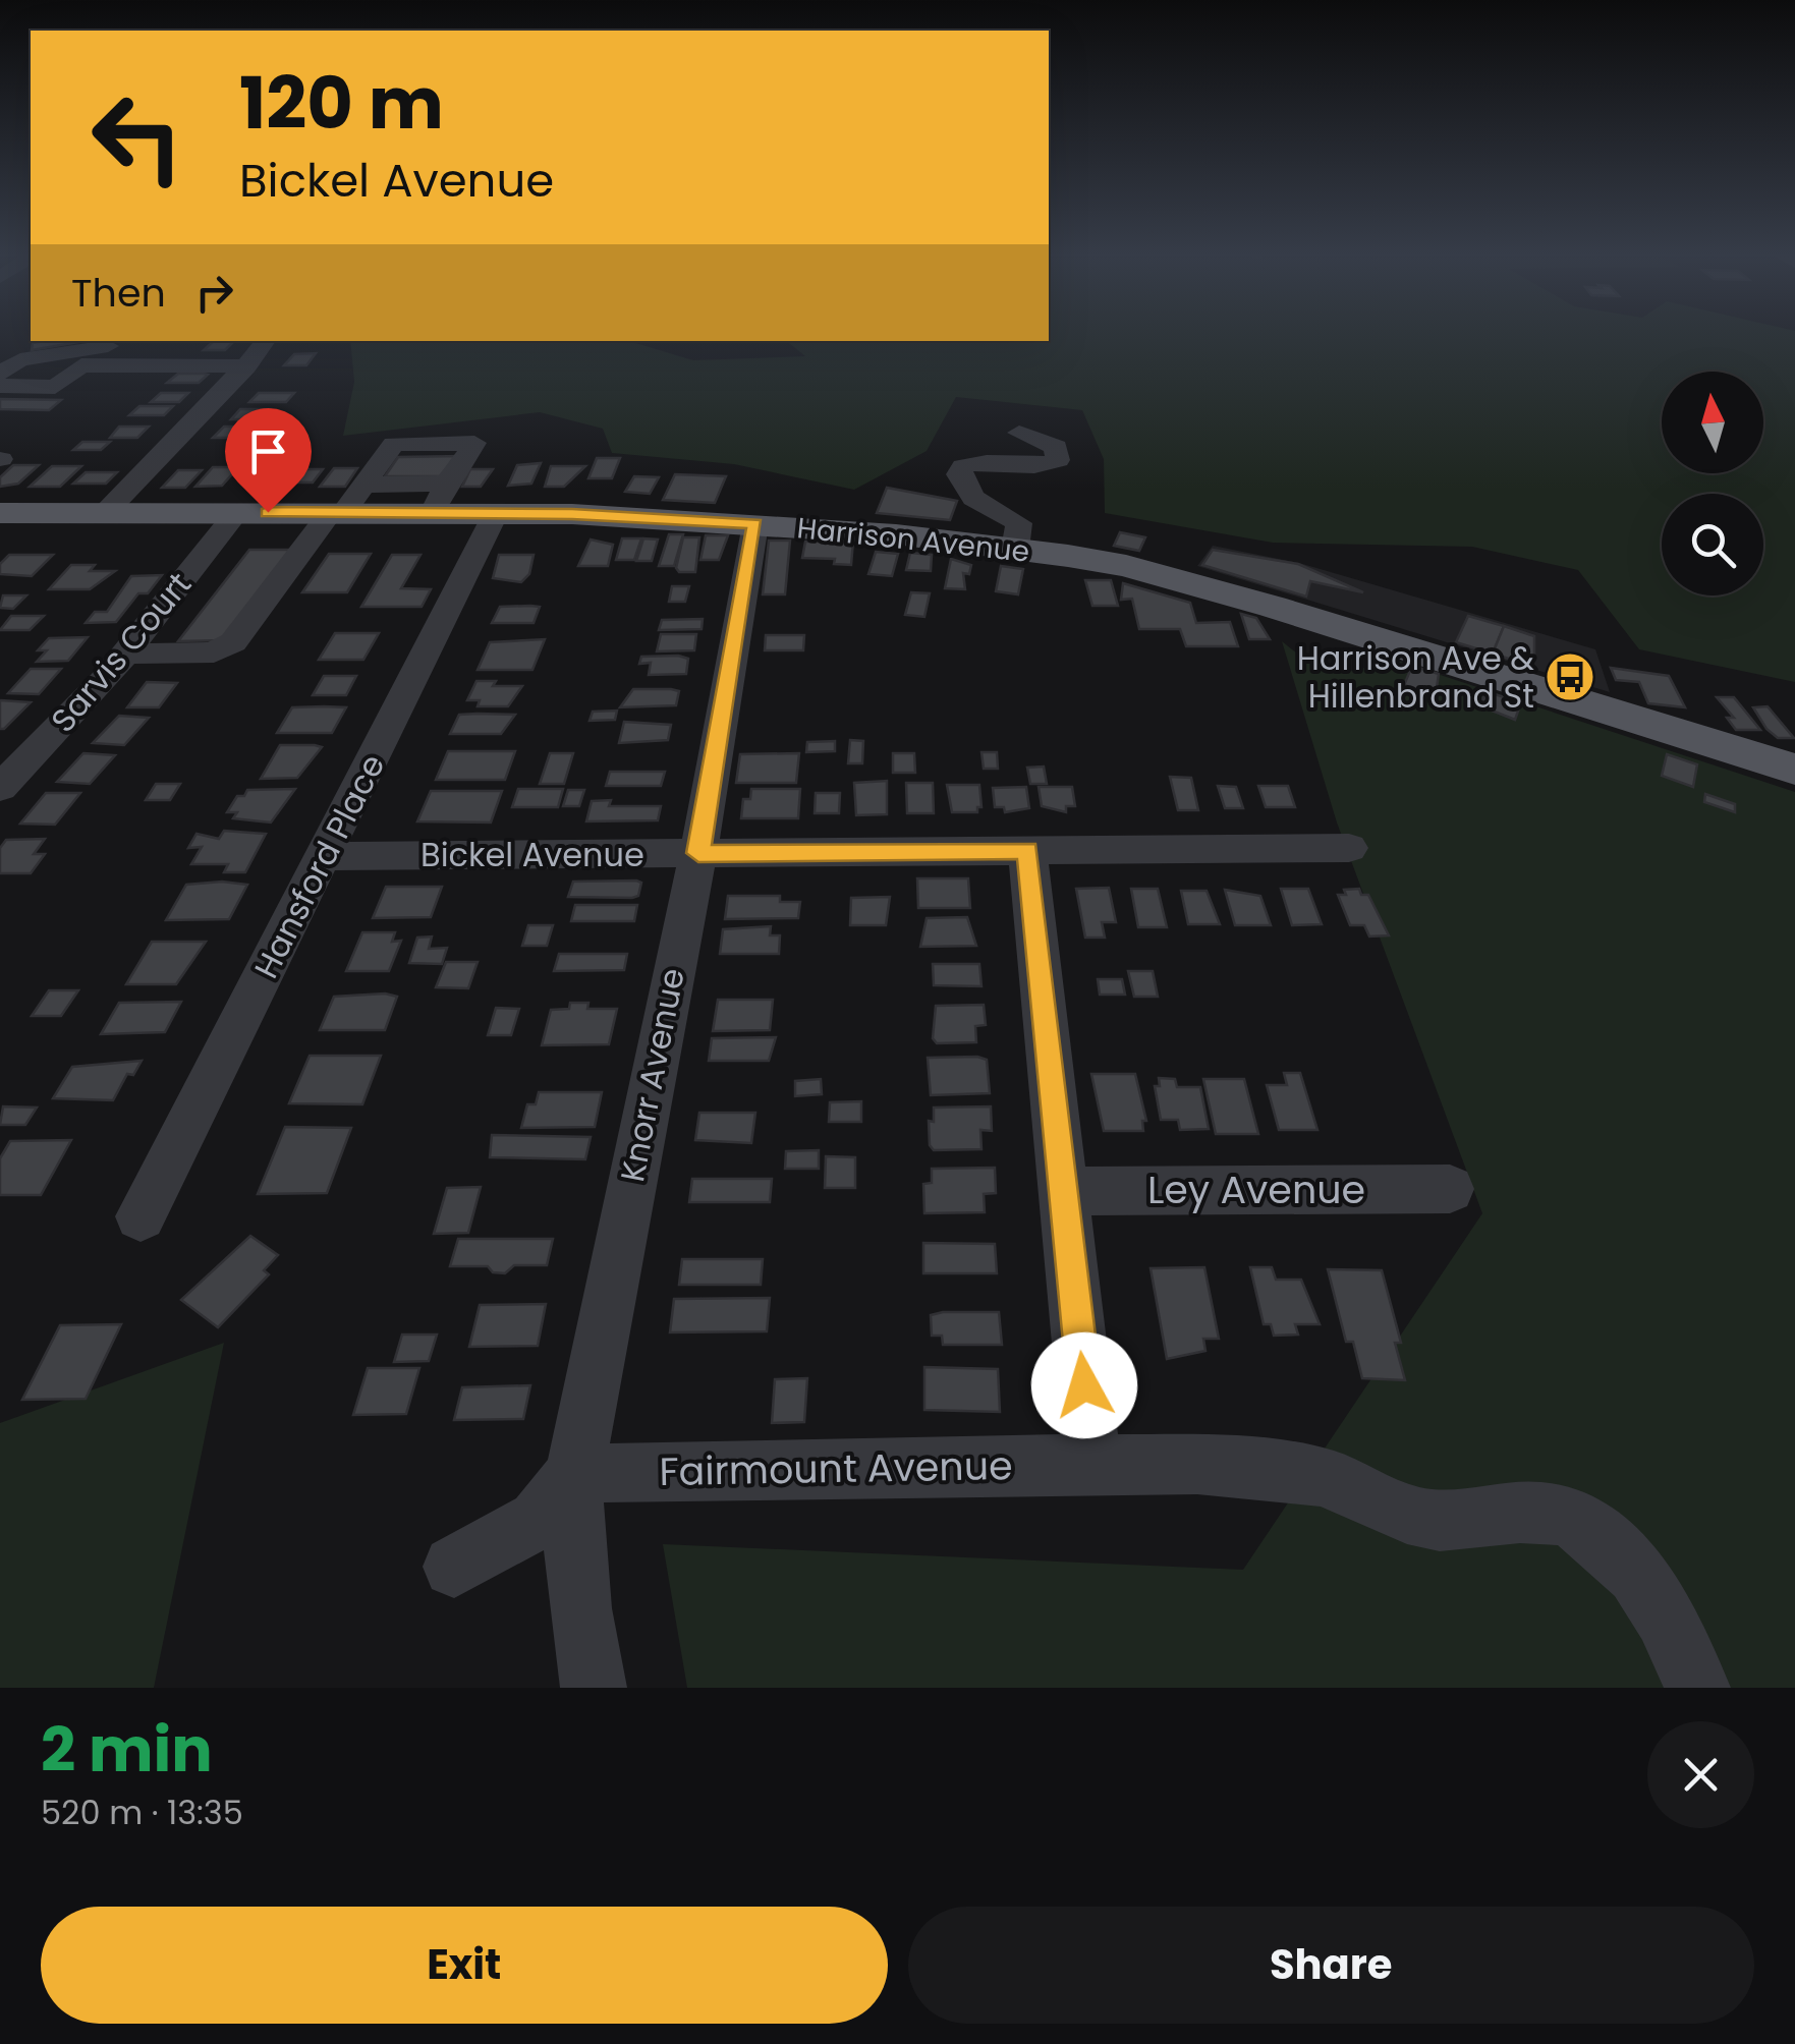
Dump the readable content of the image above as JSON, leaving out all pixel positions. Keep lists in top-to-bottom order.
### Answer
{
  "streets": {
    "main road": ["Harrison Avenue"],
    "street": [
      "Sarvis Court",
      "Bickel Avenue",
      "Hansford Place",
      "Knorr Avenue",
      "Ley Avenue",
      "Fairmount Avenue"
    ]
  },
  "crossings": [
    ["Harrison Avenue", "Sarvis Court"],
    ["Harrison Avenue", "Hansford Place"],
    ["Harrison Avenue", "Knorr Avenue"],
    ["Bickel Avenue", "Hansford Place"],
    ["Bickel Avenue", "Knorr Avenue"],
    ["Knorr Avenue", "Fairmount Avenue"]
  ],
  "places": {
    "bus stop": ["Harrison Ave & Hillenbrand St"]
  },
  "north": "top",
  "page": {
    "turn": ["120 m", "Bickel Avenue"],
    "then": "Then",
    "heading": ["2 min", "520 m · 13:35"],
    "buttons": ["Exit", "Share"]
  }
}
